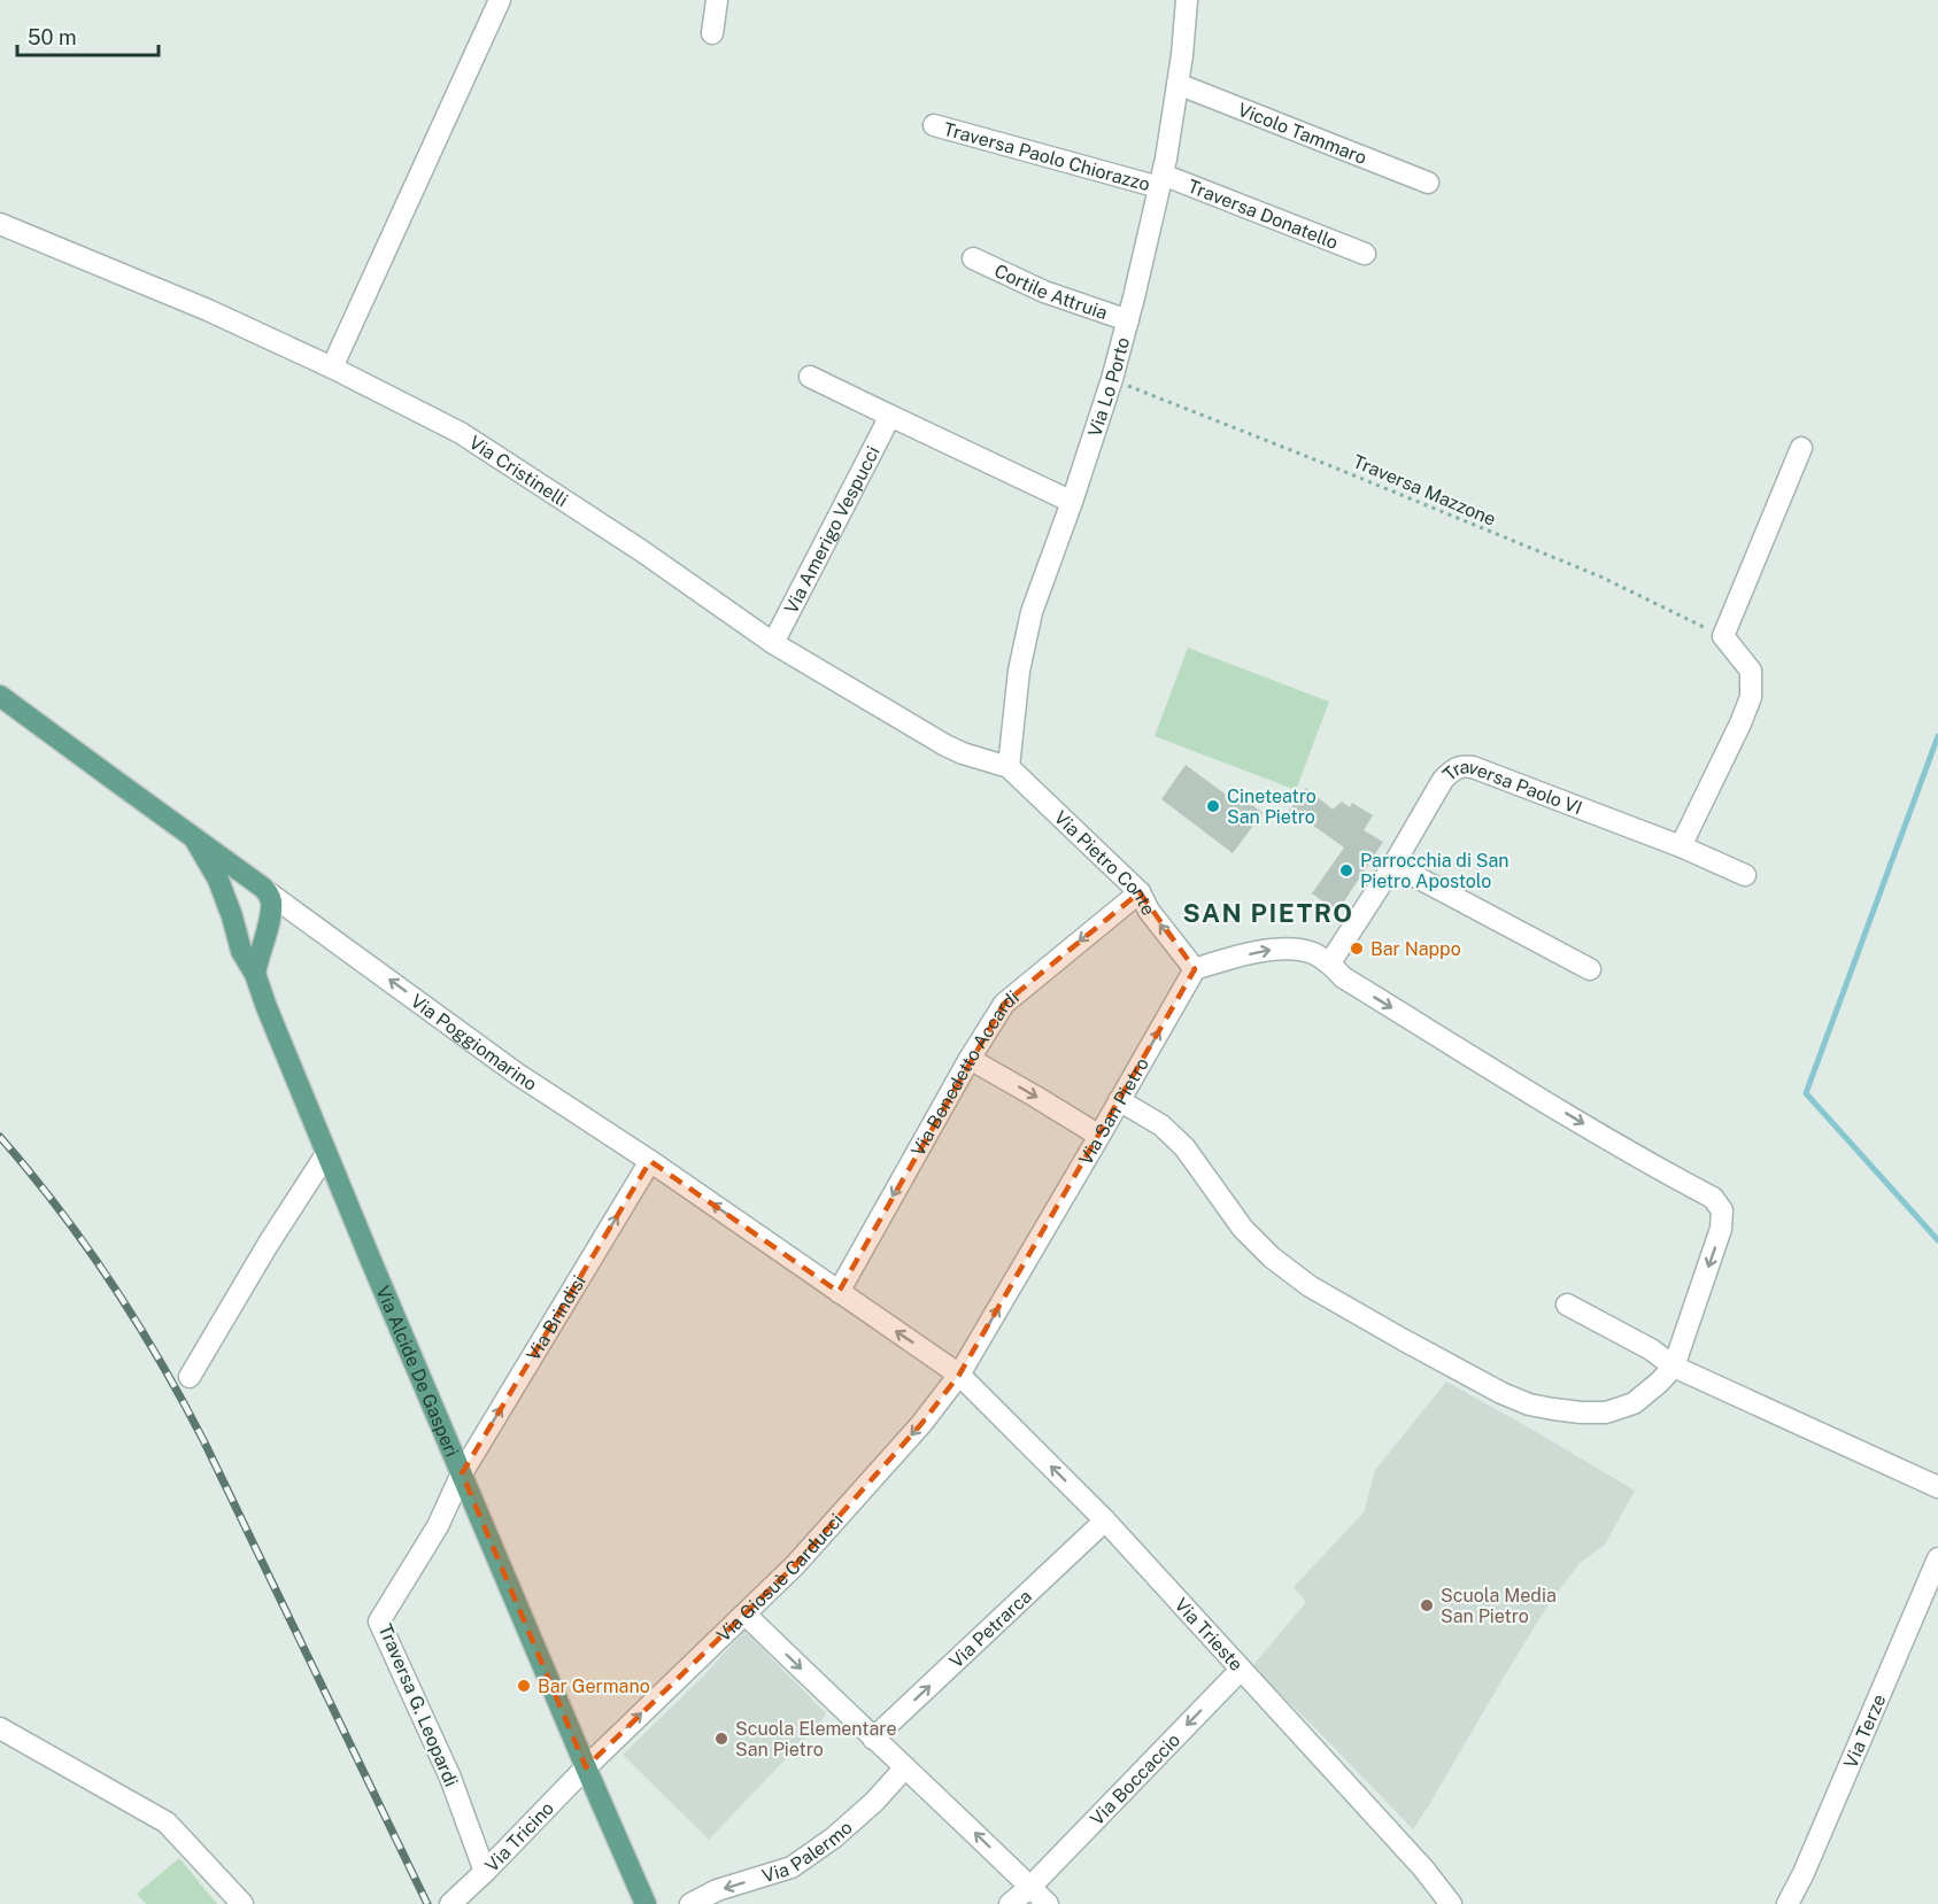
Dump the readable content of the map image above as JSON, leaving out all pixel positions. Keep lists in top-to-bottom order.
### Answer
{
  "streets": {
    "main road": ["Via Poggiomarino", "Via Alcide De Gasperi"],
    "street": [
      "Vicolo Tammaro",
      "Traversa Paolo Chiorazzo",
      "Traversa Donatello",
      "Cortile Attruia",
      "Via Lo Porto",
      "Via Cristinelli",
      "Via Amerigo Vespucci",
      "Traversa Paolo VI",
      "Via Pietro Conte",
      "Via Benedetto Accardi",
      "Via San Pietro",
      "Via Brindisi",
      "Via Giosuè Carducci",
      "Via Petrarca",
      "Via Trieste",
      "Traversa G. Leopardi",
      "Via Terze",
      "Via Boccaccio",
      "Via Tricino",
      "Via Palermo"
    ],
    "path": ["Traversa Mazzone"]
  },
  "crossings": [
    ["Vicolo Tammaro", "Via Lo Porto"],
    ["Traversa Paolo Chiorazzo", "Traversa Donatello"],
    ["Traversa Paolo Chiorazzo", "Via Lo Porto"],
    ["Traversa Donatello", "Via Lo Porto"],
    ["Cortile Attruia", "Via Lo Porto"],
    ["Via Lo Porto", "Via Cristinelli"],
    ["Via Lo Porto", "Traversa Mazzone"],
    ["Via Lo Porto", "Via Pietro Conte"],
    ["Via Cristinelli", "Via Amerigo Vespucci"],
    ["Via Cristinelli", "Via Pietro Conte"],
    ["Via Pietro Conte", "Via Benedetto Accardi"],
    ["Via Pietro Conte", "Via San Pietro"],
    ["Via Poggiomarino", "Via Benedetto Accardi"],
    ["Via Poggiomarino", "Via San Pietro"],
    ["Via Poggiomarino", "Via Brindisi"],
    ["Via Poggiomarino", "Via Alcide De Gasperi"],
    ["Via Poggiomarino", "Via Giosuè Carducci"],
    ["Via Poggiomarino", "Via Trieste"],
    ["Via San Pietro", "Via Giosuè Carducci"],
    ["Via San Pietro", "Via Trieste"],
    ["Via Brindisi", "Via Alcide De Gasperi"],
    ["Via Brindisi", "Traversa G. Leopardi"],
    ["Via Alcide De Gasperi", "Via Giosuè Carducci"],
    ["Via Alcide De Gasperi", "Traversa G. Leopardi"],
    ["Via Alcide De Gasperi", "Via Tricino"],
    ["Via Giosuè Carducci", "Via Trieste"],
    ["Via Giosuè Carducci", "Via Tricino"],
    ["Via Petrarca", "Via Trieste"],
    ["Via Trieste", "Via Boccaccio"],
    ["Traversa G. Leopardi", "Via Tricino"]
  ],
  "one_way": [
    "Via Poggiomarino",
    "Via Benedetto Accardi",
    "Via San Pietro",
    "Via Brindisi",
    "Via Petrarca",
    "Via Boccaccio",
    "Via Palermo"
  ],
  "districts": ["SAN PIETRO"],
  "places": [
    "Cineteatro San Pietro",
    "Parrocchia di San Pietro Apostolo",
    "Bar Nappo",
    "Scuola Media San Pietro",
    "Bar Germano",
    "Scuola Elementare San Pietro"
  ],
  "scale_bar": "50 m"
}
